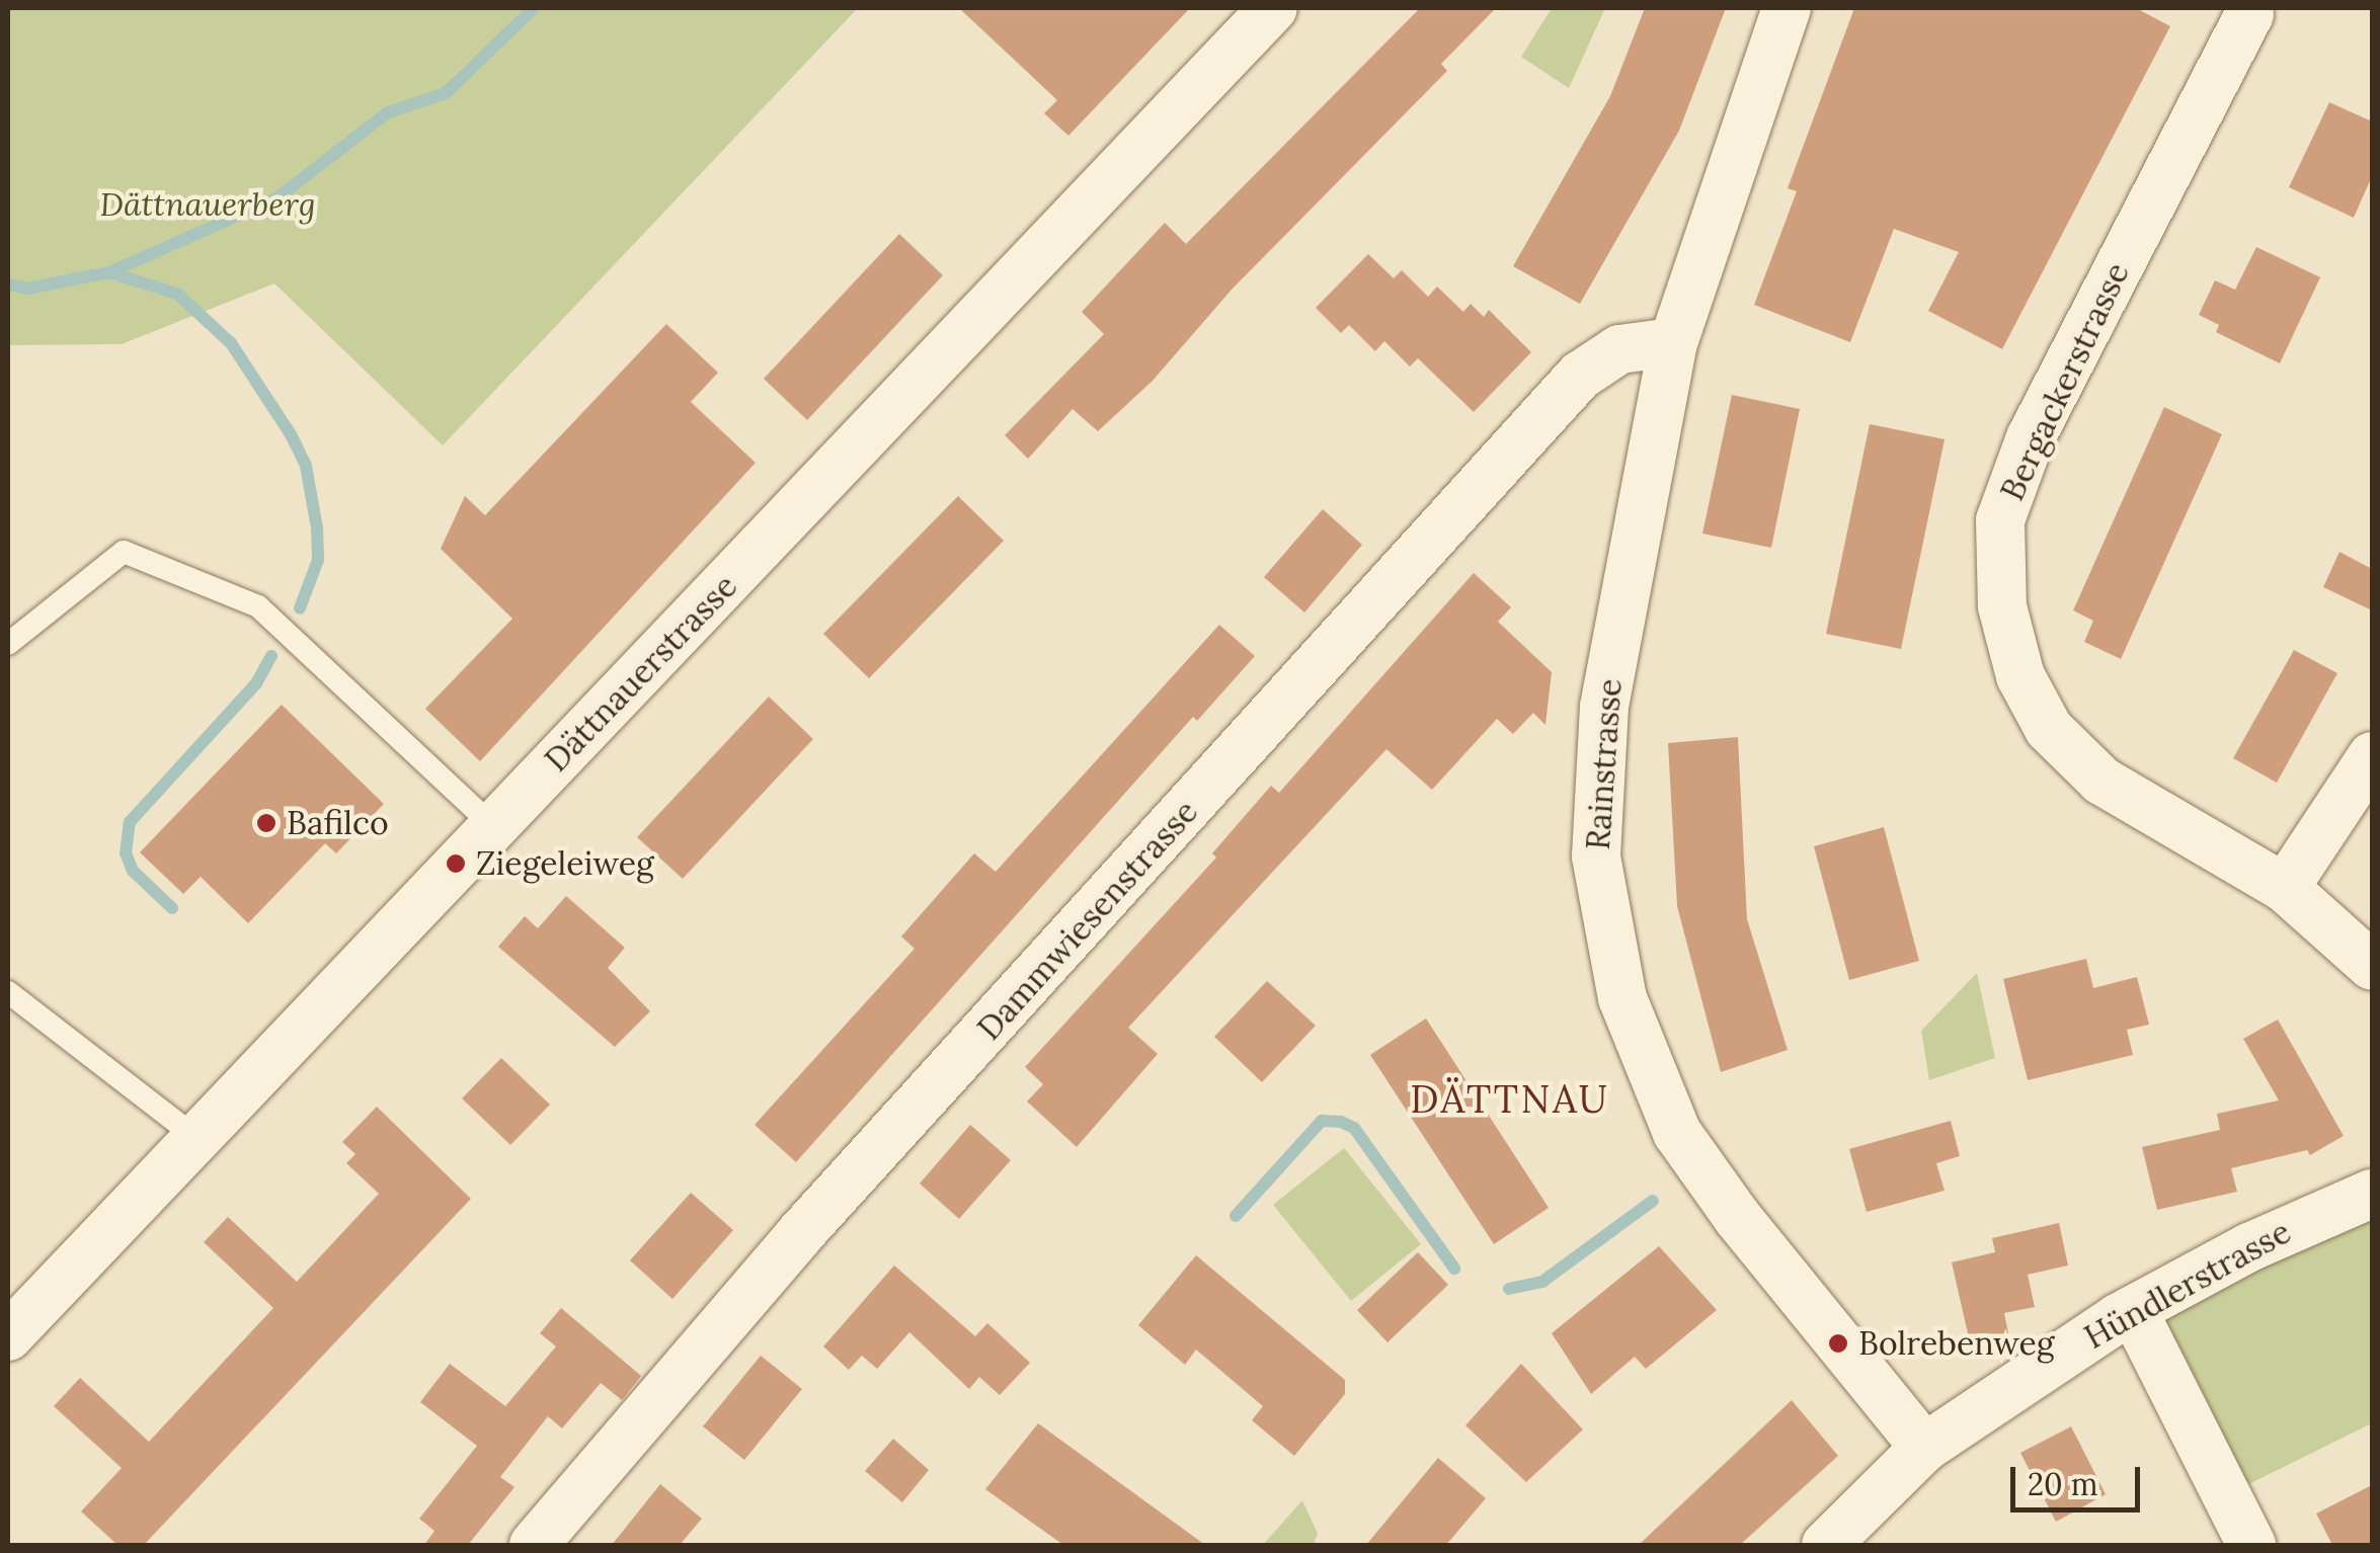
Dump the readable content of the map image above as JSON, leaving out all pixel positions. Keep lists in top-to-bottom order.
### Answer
{
  "streets": {
    "street": [
      "Bergackerstrasse",
      "Dättnauerstrasse",
      "Rainstrasse",
      "Dammwiesenstrasse",
      "Hündlerstrasse"
    ]
  },
  "crossings": [
    ["Rainstrasse", "Dammwiesenstrasse"],
    ["Rainstrasse", "Hündlerstrasse"]
  ],
  "districts": ["DÄTTNAU"],
  "parks": ["Dättnauerberg"],
  "places": ["Bafilco", "Ziegeleiweg", "Bolrebenweg"],
  "scale_bar": "20 m"
}
